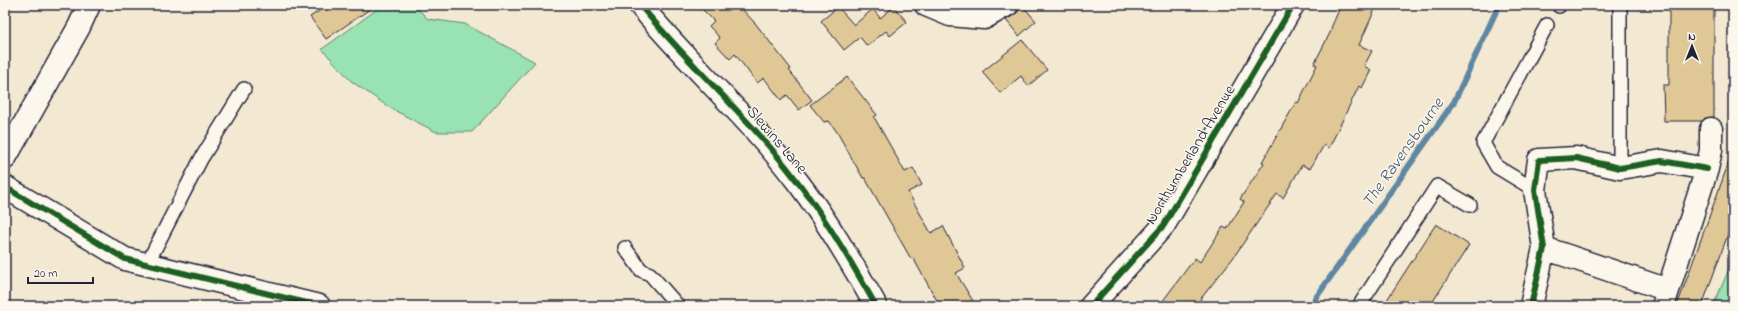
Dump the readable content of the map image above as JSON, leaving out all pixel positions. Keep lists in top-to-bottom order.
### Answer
{
  "streets": {
    "street": ["Slewins Lane", "Northumberland Avenue"]
  },
  "water": ["The Ravensbourne"],
  "scale_bar": "20 m",
  "north": "top"
}
